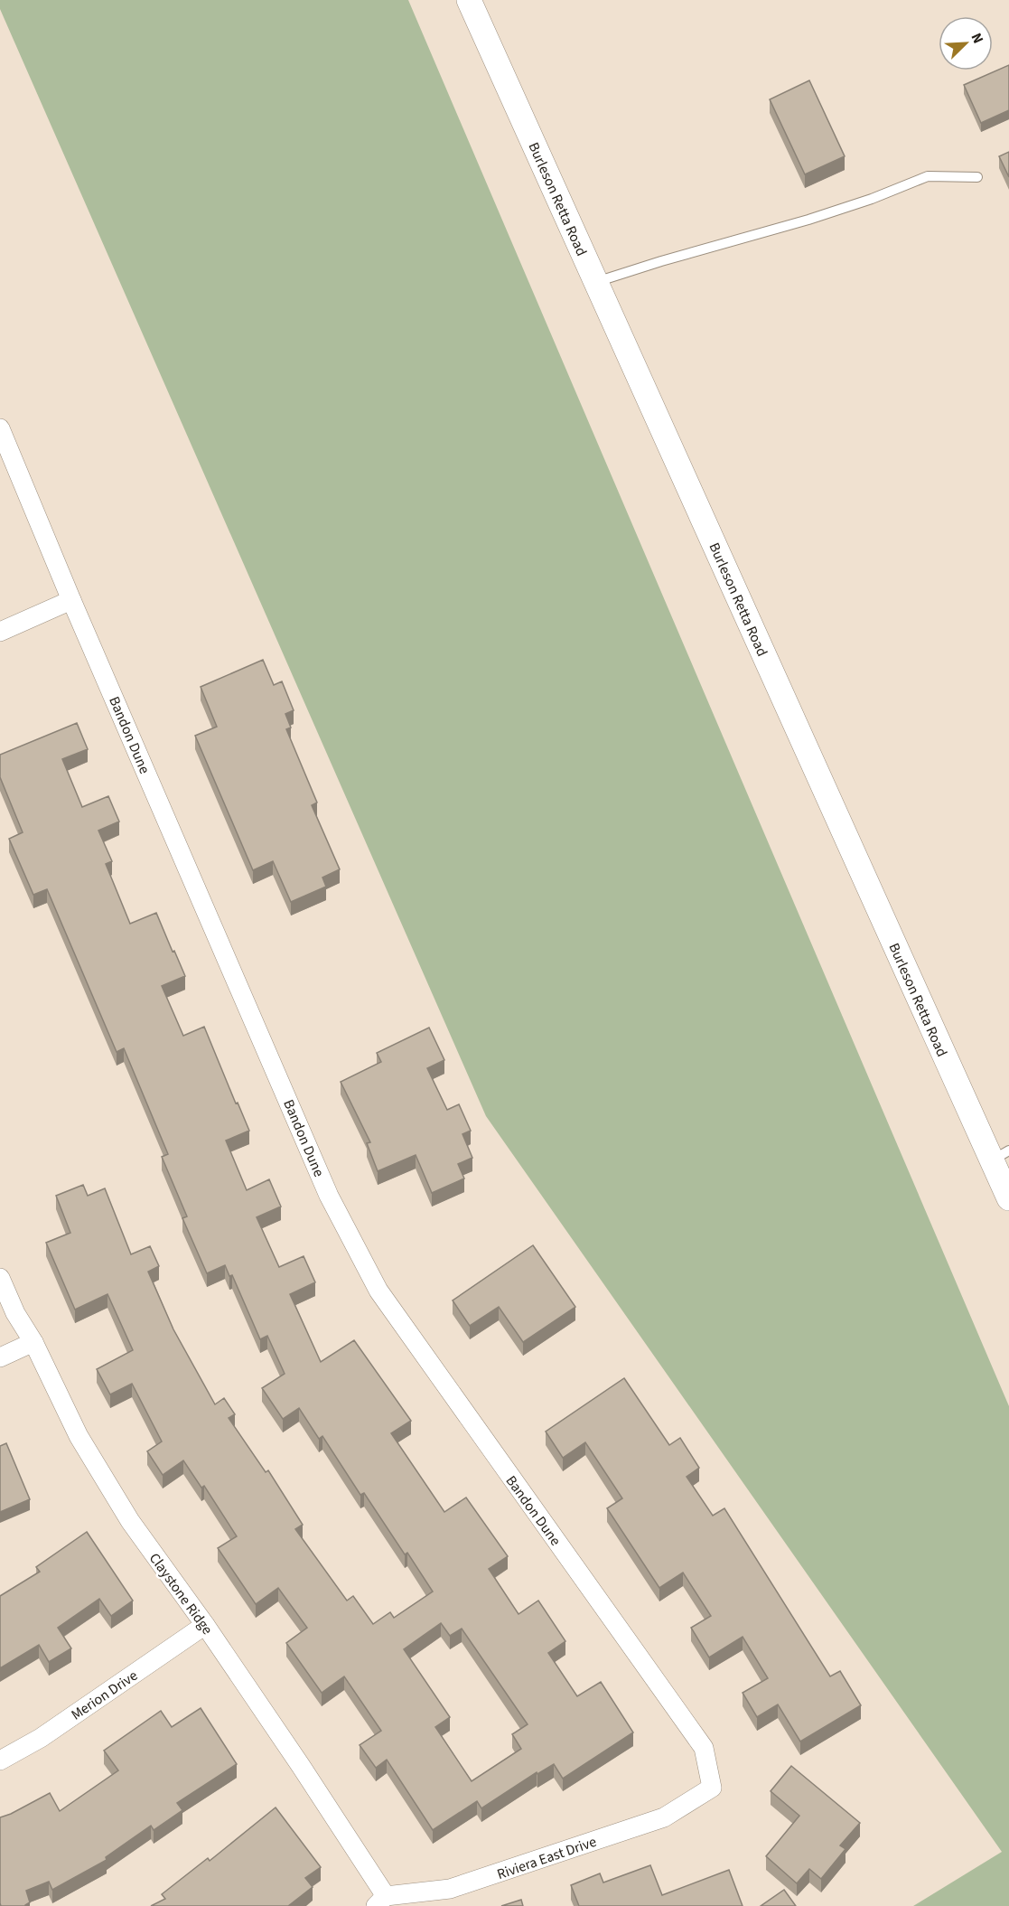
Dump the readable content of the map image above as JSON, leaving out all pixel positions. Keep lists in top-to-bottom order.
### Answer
{
  "streets": {
    "street": [
      "Burleson Retta Road",
      "Bandon Dune",
      "Claystone Ridge",
      "Merion Drive",
      "Riviera East Drive"
    ]
  },
  "crossings": [
    ["Bandon Dune", "Riviera East Drive"],
    ["Claystone Ridge", "Merion Drive"],
    ["Claystone Ridge", "Riviera East Drive"]
  ],
  "north": "top right"
}
